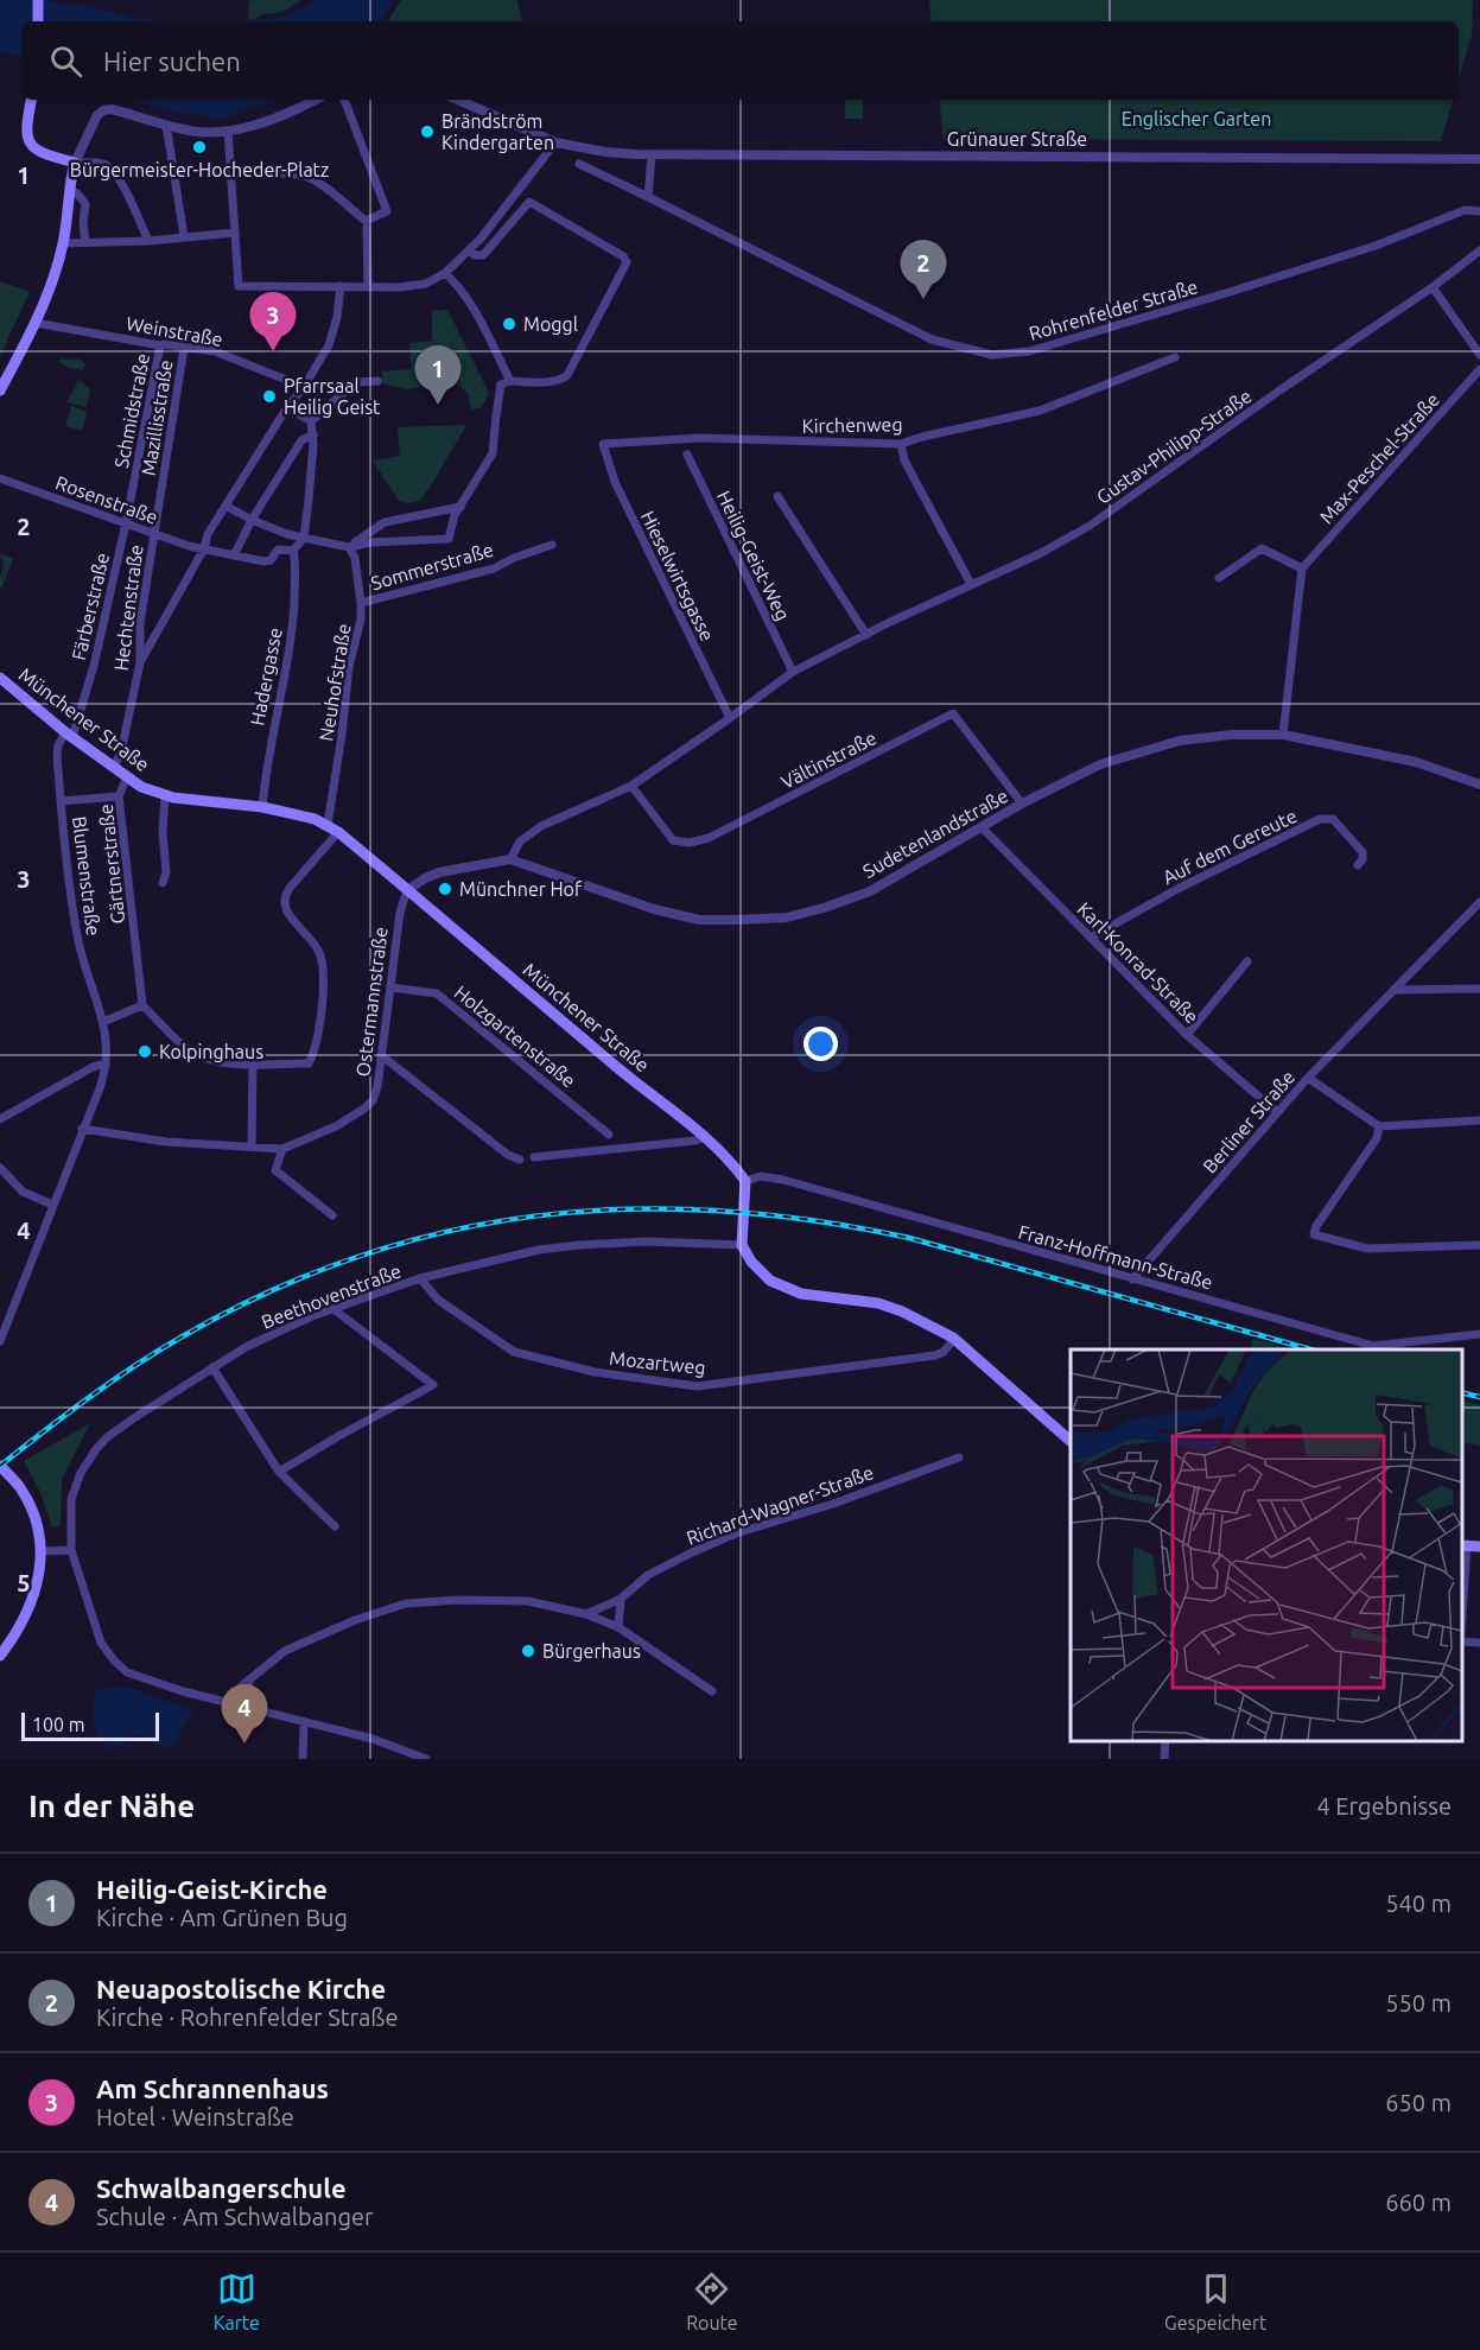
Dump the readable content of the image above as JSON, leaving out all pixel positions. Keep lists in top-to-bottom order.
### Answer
{
  "streets": {
    "main road": ["Münchener Straße"],
    "street": [
      "Grünauer Straße",
      "Rohrenfelder Straße",
      "Weinstraße",
      "Schmidstraße",
      "Mazillisstraße",
      "Kirchenweg",
      "Gustav-Philipp-Straße",
      "Max-Peschel-Straße",
      "Rosenstraße",
      "Heilig-Geist-Weg",
      "Sommerstraße",
      "Hieselwirtsgasse",
      "Färberstraße",
      "Hechtenstraße",
      "Hadergasse",
      "Neuhofstraße",
      "Vältinstraße",
      "Sudetenlandstraße",
      "Auf dem Gereute",
      "Gärtnerstraße",
      "Blumenstraße",
      "Karl-Konrad-Straße",
      "Ostermannstraße",
      "Holzgartenstraße",
      "Berliner Straße",
      "Franz-Hoffmann-Straße",
      "Beethovenstraße",
      "Mozartweg",
      "Richard-Wagner-Straße"
    ]
  },
  "crossings": [
    ["Weinstraße", "Schmidstraße"],
    ["Weinstraße", "Mazillisstraße"],
    ["Schmidstraße", "Rosenstraße"],
    ["Schmidstraße", "Färberstraße"],
    ["Mazillisstraße", "Rosenstraße"],
    ["Mazillisstraße", "Hechtenstraße"],
    ["Kirchenweg", "Hieselwirtsgasse"],
    ["Gustav-Philipp-Straße", "Heilig-Geist-Weg"],
    ["Gustav-Philipp-Straße", "Hieselwirtsgasse"],
    ["Gustav-Philipp-Straße", "Vältinstraße"],
    ["Gustav-Philipp-Straße", "Sudetenlandstraße"],
    ["Rosenstraße", "Färberstraße"],
    ["Rosenstraße", "Hechtenstraße"],
    ["Rosenstraße", "Hadergasse"],
    ["Sommerstraße", "Neuhofstraße"],
    ["Färberstraße", "Münchener Straße"],
    ["Färberstraße", "Blumenstraße"],
    ["Hechtenstraße", "Münchener Straße"],
    ["Hadergasse", "Münchener Straße"],
    ["Neuhofstraße", "Münchener Straße"],
    ["Münchener Straße", "Sudetenlandstraße"],
    ["Münchener Straße", "Gärtnerstraße"],
    ["Münchener Straße", "Blumenstraße"],
    ["Münchener Straße", "Ostermannstraße"],
    ["Münchener Straße", "Franz-Hoffmann-Straße"],
    ["Vältinstraße", "Sudetenlandstraße"],
    ["Sudetenlandstraße", "Karl-Konrad-Straße"],
    ["Sudetenlandstraße", "Ostermannstraße"],
    ["Auf dem Gereute", "Karl-Konrad-Straße"],
    ["Blumenstraße", "Ostermannstraße"],
    ["Karl-Konrad-Straße", "Berliner Straße"],
    ["Ostermannstraße", "Holzgartenstraße"],
    ["Berliner Straße", "Franz-Hoffmann-Straße"],
    ["Beethovenstraße", "Mozartweg"]
  ],
  "parks": ["Englischer Garten"],
  "places": [
    "Brändström Kindergarten",
    "Bürgermeister-Hocheder-Platz",
    "Moggl",
    "Pfarrsaal Heilig Geist",
    "Münchner Hof",
    "Kolpinghaus",
    "Bürgerhaus"
  ],
  "scale_bar": "100 m",
  "page": {
    "search": "Hier suchen",
    "pins": [
      "2",
      "3",
      "1",
      "4"
    ],
    "scale": "100 m",
    "heading": ["In der Nähe", "4 Ergebnisse"],
    "list": [
      {
        "mark": "1",
        "name": "Heilig-Geist-Kirche",
        "note": "Kirche · Am Grünen Bug",
        "value": "540 m"
      },
      {
        "mark": "2",
        "name": "Neuapostolische Kirche",
        "note": "Kirche · Rohrenfelder Straße",
        "value": "550 m"
      },
      {
        "mark": "3",
        "name": "Am Schrannenhaus",
        "note": "Hotel · Weinstraße",
        "value": "650 m"
      },
      {
        "mark": "4",
        "name": "Schwalbangerschule",
        "note": "Schule · Am Schwalbanger",
        "value": "660 m"
      }
    ],
    "nav": ["Karte", "Route", "Gespeichert"]
  },
  "grid": {
    "rows": [
      "1",
      "2",
      "3",
      "4",
      "5"
    ]
  }
}
